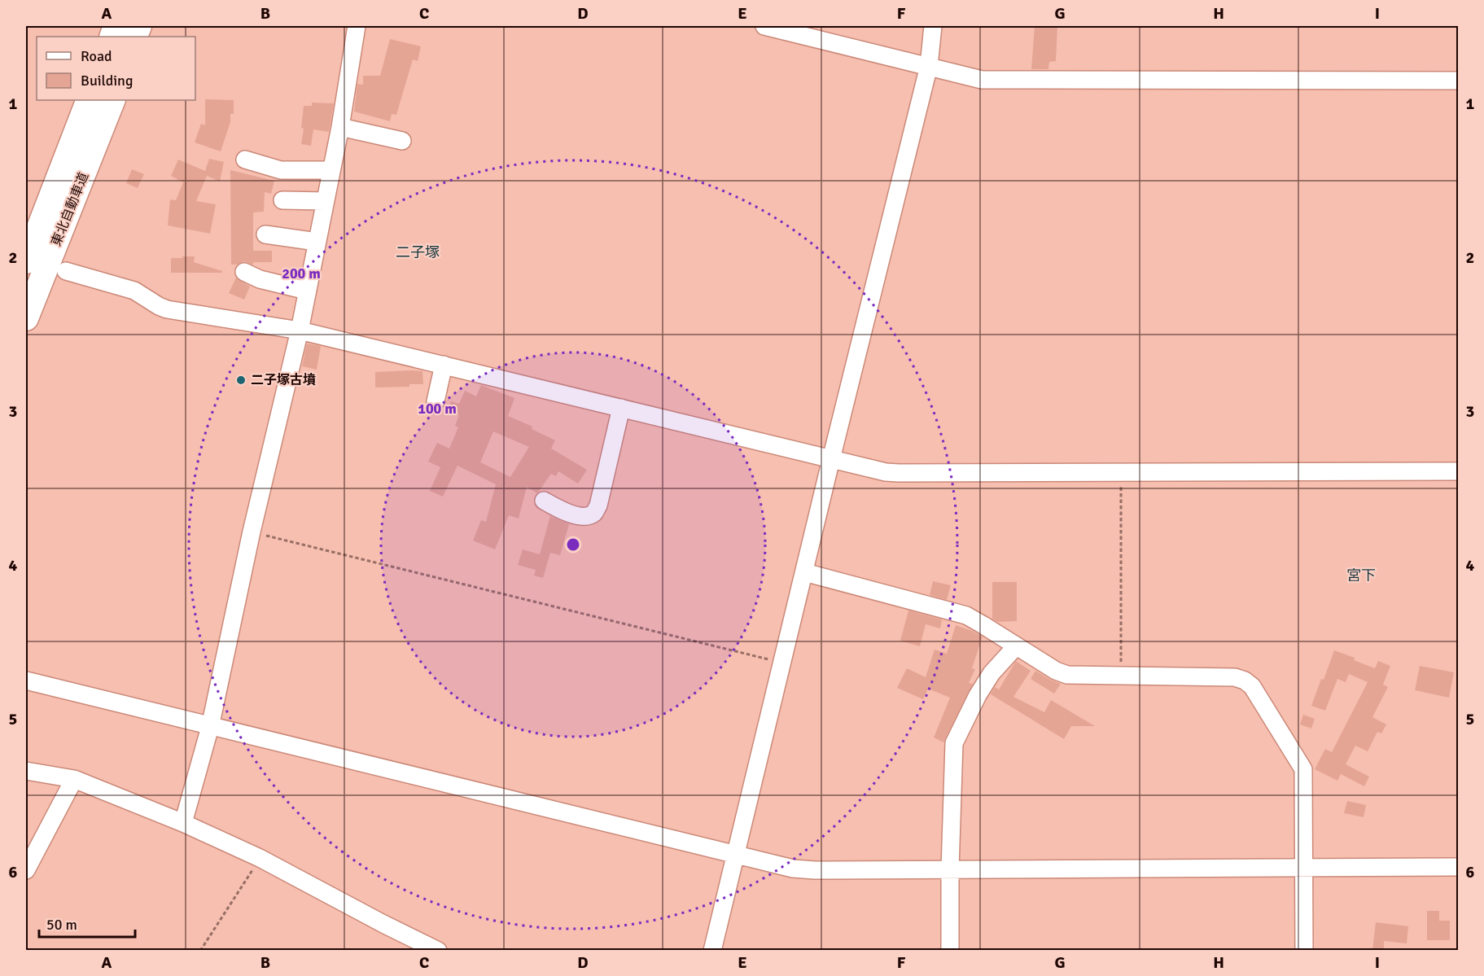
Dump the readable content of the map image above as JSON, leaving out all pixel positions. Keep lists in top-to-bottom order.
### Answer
{
  "streets": {
    "highway": ["東北自動車道"]
  },
  "districts": ["二子塚", "宮下"],
  "places": ["二子塚古墳"],
  "legend": ["Road", "Building"],
  "scale_bar": "50 m",
  "grid": {
    "columns": [
      "A",
      "B",
      "C",
      "D",
      "E",
      "F",
      "G",
      "H",
      "I"
    ],
    "rows": [
      "1",
      "2",
      "3",
      "4",
      "5",
      "6"
    ]
  },
  "rings": ["200 m", "100 m"]
}
